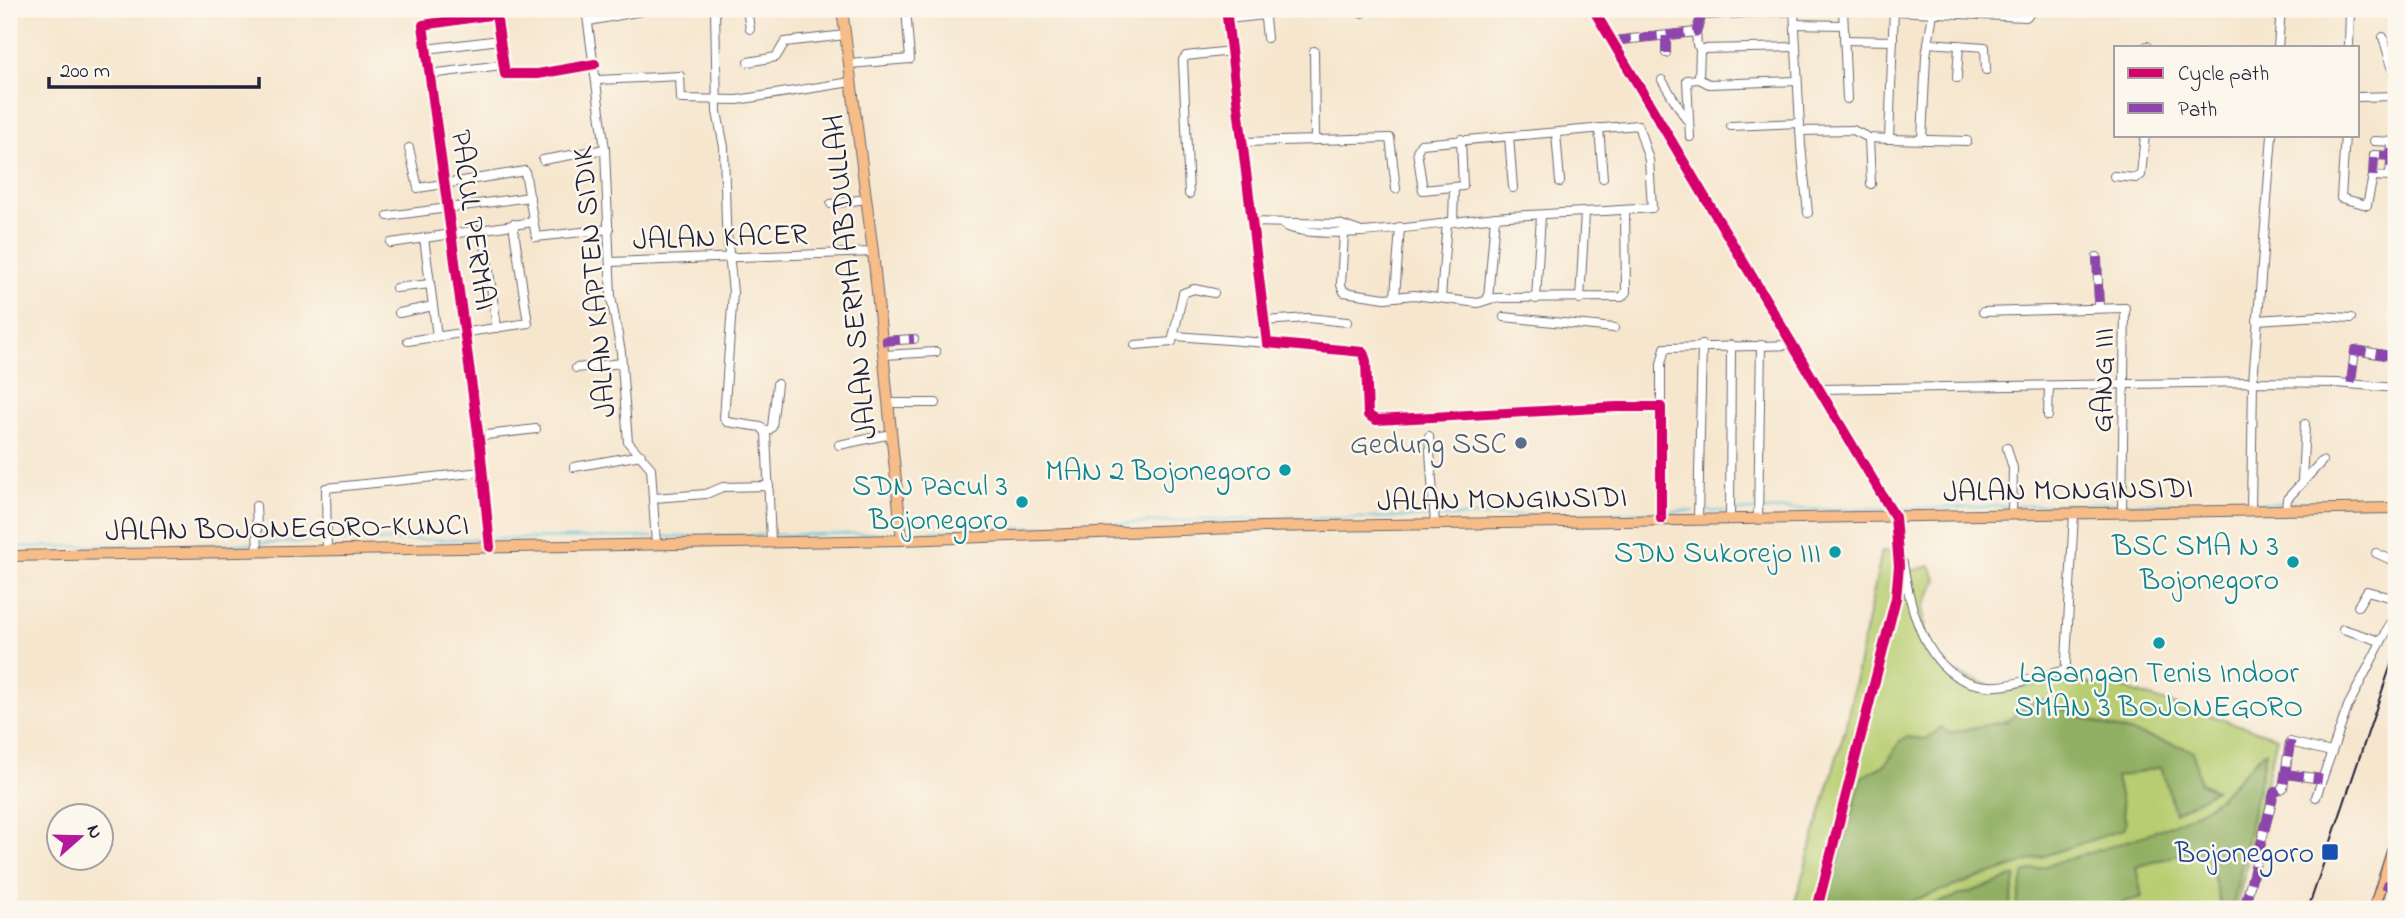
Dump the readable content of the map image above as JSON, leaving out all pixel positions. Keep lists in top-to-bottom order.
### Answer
{
  "streets": {
    "main road": ["JALAN SERMA ABDULLAH", "JALAN MONGINSIDI", "JALAN BOJONEGORO-KUNCI"],
    "street": [
      "PACUL PERMAI",
      "JALAN KACER",
      "JALAN KAPTEN SIDIK",
      "GANG III"
    ]
  },
  "crossings": [
    ["PACUL PERMAI", "JALAN KAPTEN SIDIK"],
    ["PACUL PERMAI", "JALAN BOJONEGORO-KUNCI"],
    ["JALAN KACER", "JALAN SERMA ABDULLAH"],
    ["JALAN KACER", "JALAN KAPTEN SIDIK"],
    ["JALAN SERMA ABDULLAH", "JALAN MONGINSIDI"],
    ["JALAN SERMA ABDULLAH", "JALAN BOJONEGORO-KUNCI"],
    ["JALAN KAPTEN SIDIK", "JALAN BOJONEGORO-KUNCI"],
    ["GANG III", "JALAN MONGINSIDI"],
    ["JALAN MONGINSIDI", "JALAN BOJONEGORO-KUNCI"]
  ],
  "places": {
    "other": [
      "Gedung SSC",
      "MAN 2 Bojonegoro",
      "SDN Pacul 3 Bojonegoro",
      "SDN Sukorejo III",
      "BSC SMA N 3 Bojonegoro",
      "Lapangan Tenis Indoor SMAN 3 BOJONEGORO"
    ],
    "transit": ["Bojonegoro"]
  },
  "legend": ["Cycle path", "Path"],
  "scale_bar": "200 m",
  "north": "right"
}
